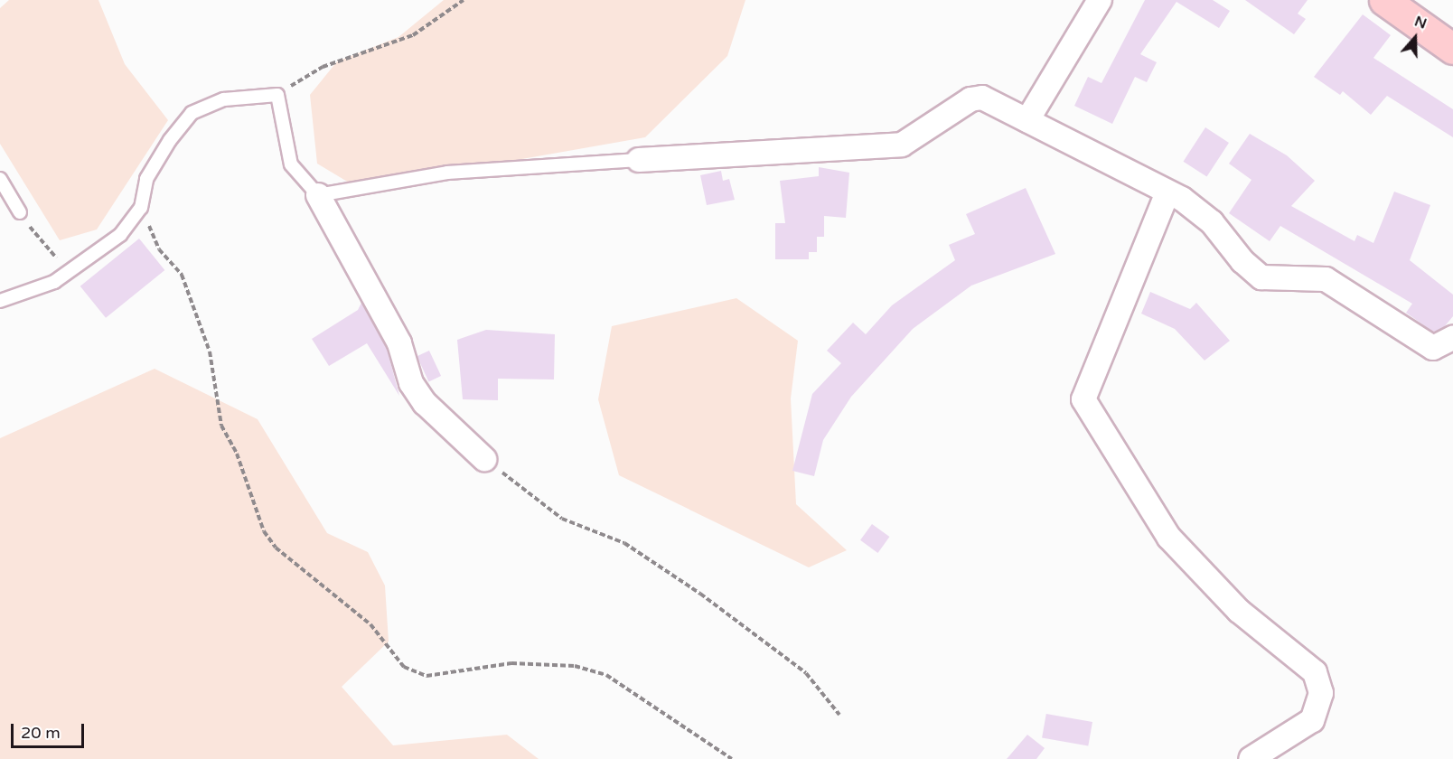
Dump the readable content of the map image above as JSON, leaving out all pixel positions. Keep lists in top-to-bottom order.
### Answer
{
  "scale_bar": "20 m",
  "north": "top"
}
